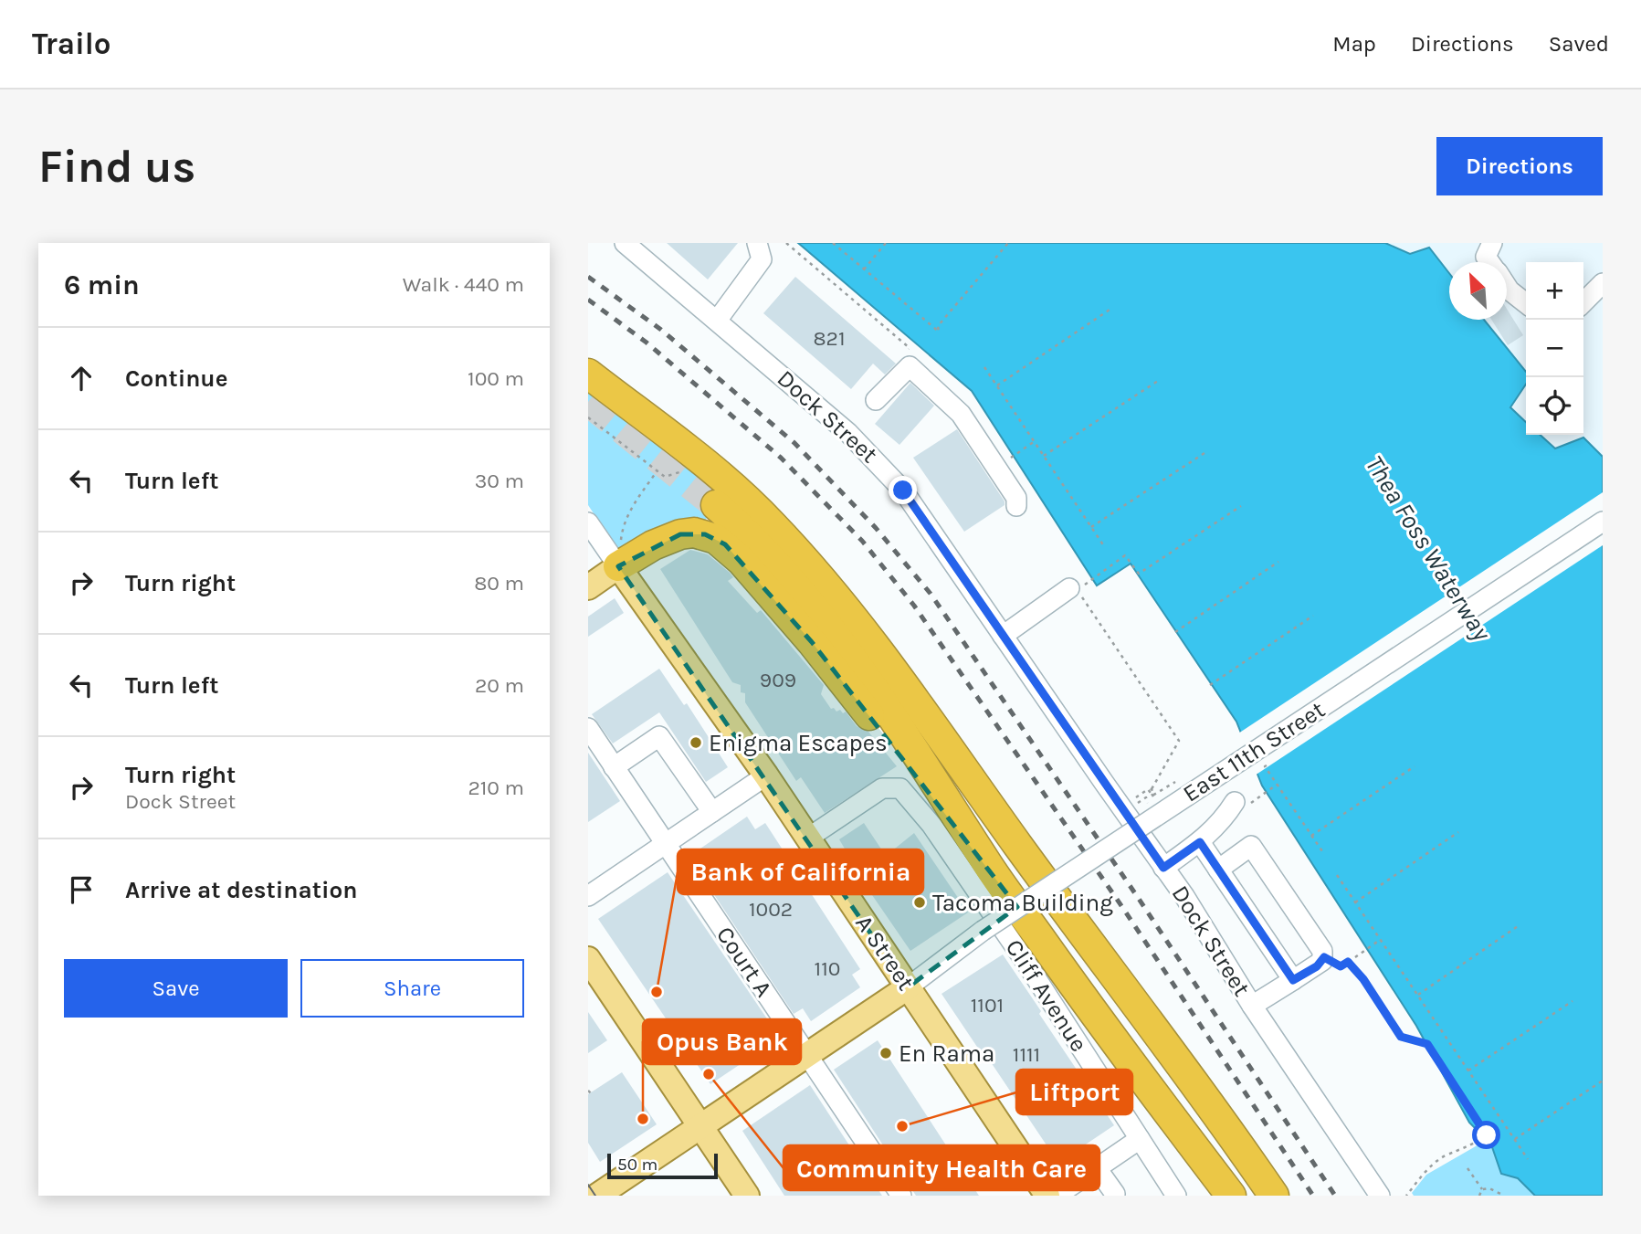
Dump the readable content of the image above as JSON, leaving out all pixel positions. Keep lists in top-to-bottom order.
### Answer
{
  "streets": {
    "main road": ["A Street"],
    "street": [
      "Dock Street",
      "East 11th Street",
      "Court A",
      "Cliff Avenue"
    ]
  },
  "crossings": [
    ["East 11th Street", "A Street"],
    ["A Street", "Cliff Avenue"]
  ],
  "water": ["Thea Foss Waterway"],
  "places": [
    "Enigma Escapes",
    "Tacoma Building",
    "Bank of California",
    "En Rama",
    "Community Health Care",
    "Opus Bank",
    "Liftport"
  ],
  "house_numbers": [
    "821",
    "909",
    "1002",
    "110",
    "1101",
    "1111"
  ],
  "scale_bar": "50 m",
  "north": "top left",
  "page": {
    "header": "Trailo",
    "nav": ["Map", "Directions", "Saved"],
    "buttons": [
      "Directions",
      ["Save", "Share"]
    ],
    "title": "Find us",
    "heading": ["6 min", "Walk · 440 m"],
    "map_buttons": ["+", "−"],
    "list": [
      ["Continue", "100 m"],
      ["Turn left", "30 m"],
      ["Turn right", "80 m"],
      ["Turn left", "20 m"],
      ["Turn right", "Dock Street", "210 m"],
      "Arrive at destination"
    ],
    "scale": "50 m"
  }
}
